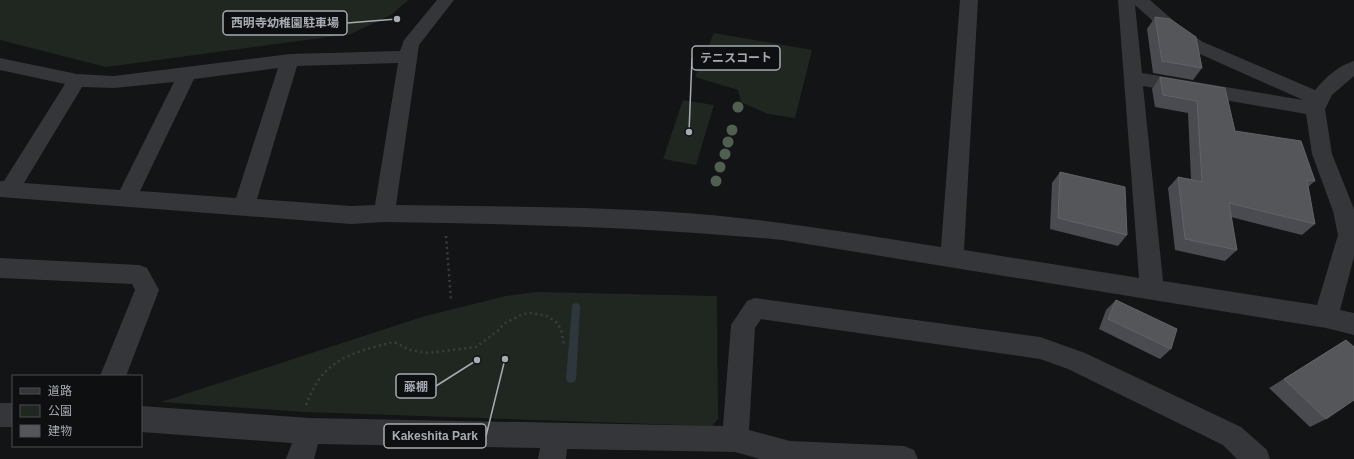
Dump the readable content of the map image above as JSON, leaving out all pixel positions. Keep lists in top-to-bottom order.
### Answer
{
  "places": [
    "西明寺幼稚園駐車場",
    "テニスコート",
    "Kakeshita Park",
    "藤棚"
  ],
  "legend": ["道路", "公園", "建物"]
}
